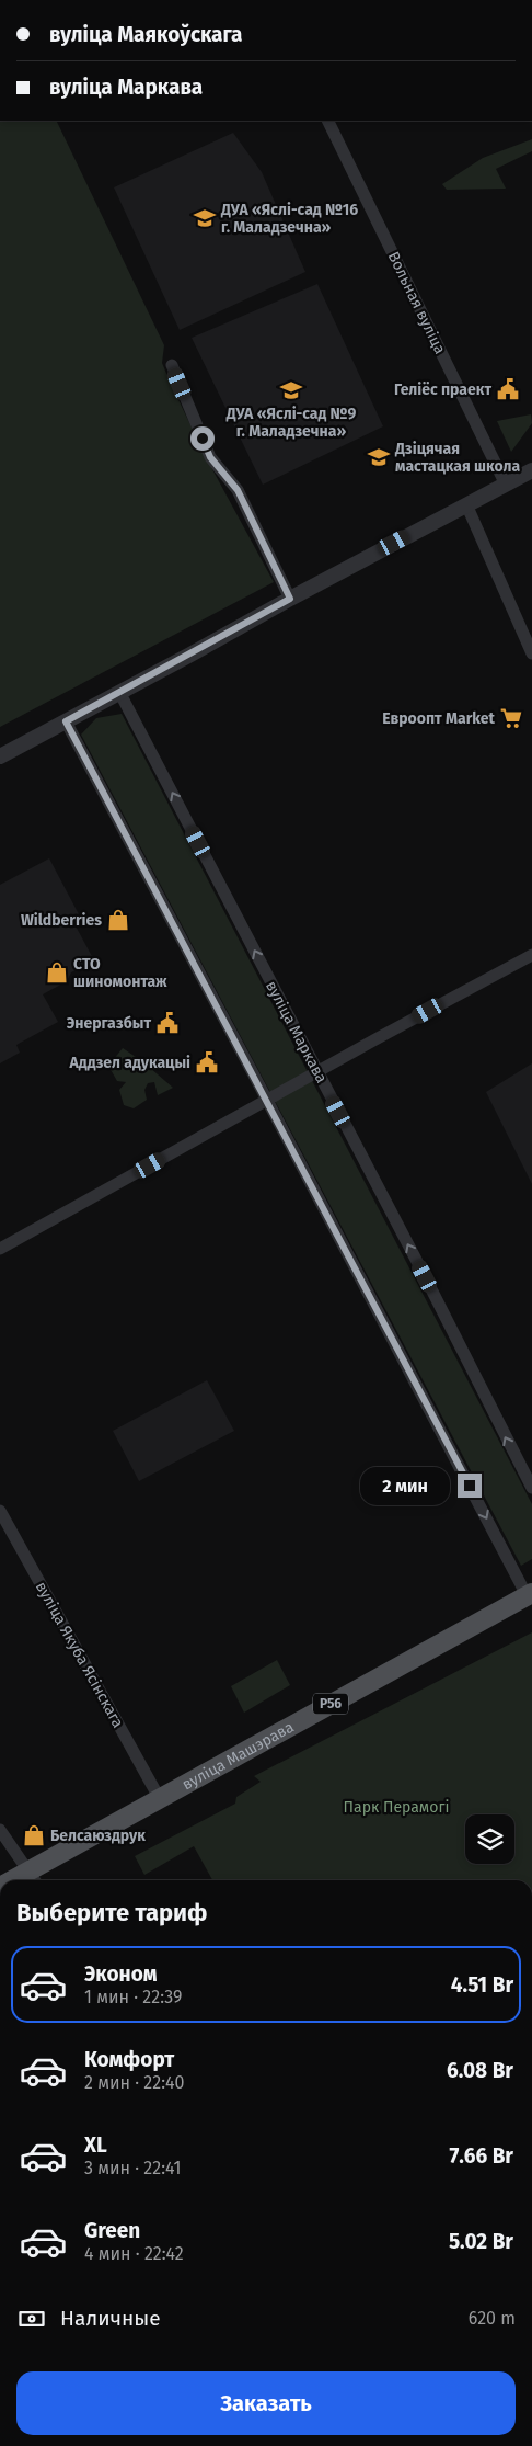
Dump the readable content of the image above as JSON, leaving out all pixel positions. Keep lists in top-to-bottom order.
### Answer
{
  "streets": {
    "main road": ["Р56", "вуліца Машэрава"],
    "street": ["Вольная вуліца", "вуліца Маркава", "вуліца Якуба Ясінскага"]
  },
  "crossings": [
    ["вуліца Якуба Ясінскага", "вуліца Машэрава"]
  ],
  "parks": ["Парк Перамогі"],
  "places": {
    "school or university": ["ДУА «Яслі-сад №16 г. Маладзечна»", "ДУА «Яслі-сад №9 г. Маладзечна»", "Дзіцячая мастацкая школа"],
    "public building": ["Геліёс праект", "Энергазбыт", "Аддзел адукацыі"],
    "supermarket": ["Евроопт Market"],
    "shop": ["Wildberries", "СТО шиномонтаж", "Белсаюздрук"]
  },
  "page": {
    "banner": ["вуліца Маякоўскага", "вуліца Маркава"],
    "bubble": "2 мин",
    "heading": "Выберите тариф",
    "list": [
      {
        "name": "Эконом",
        "note": "1 мин · 22:39",
        "value": "4.51 Br"
      },
      {
        "name": "Комфорт",
        "note": "2 мин · 22:40",
        "value": "6.08 Br"
      },
      {
        "name": "XL",
        "note": "3 мин · 22:41",
        "value": "7.66 Br"
      },
      {
        "name": "Green",
        "note": "4 мин · 22:42",
        "value": "5.02 Br"
      }
    ],
    "pay": ["Наличные", "620 m"],
    "buttons": "Заказать"
  }
}
